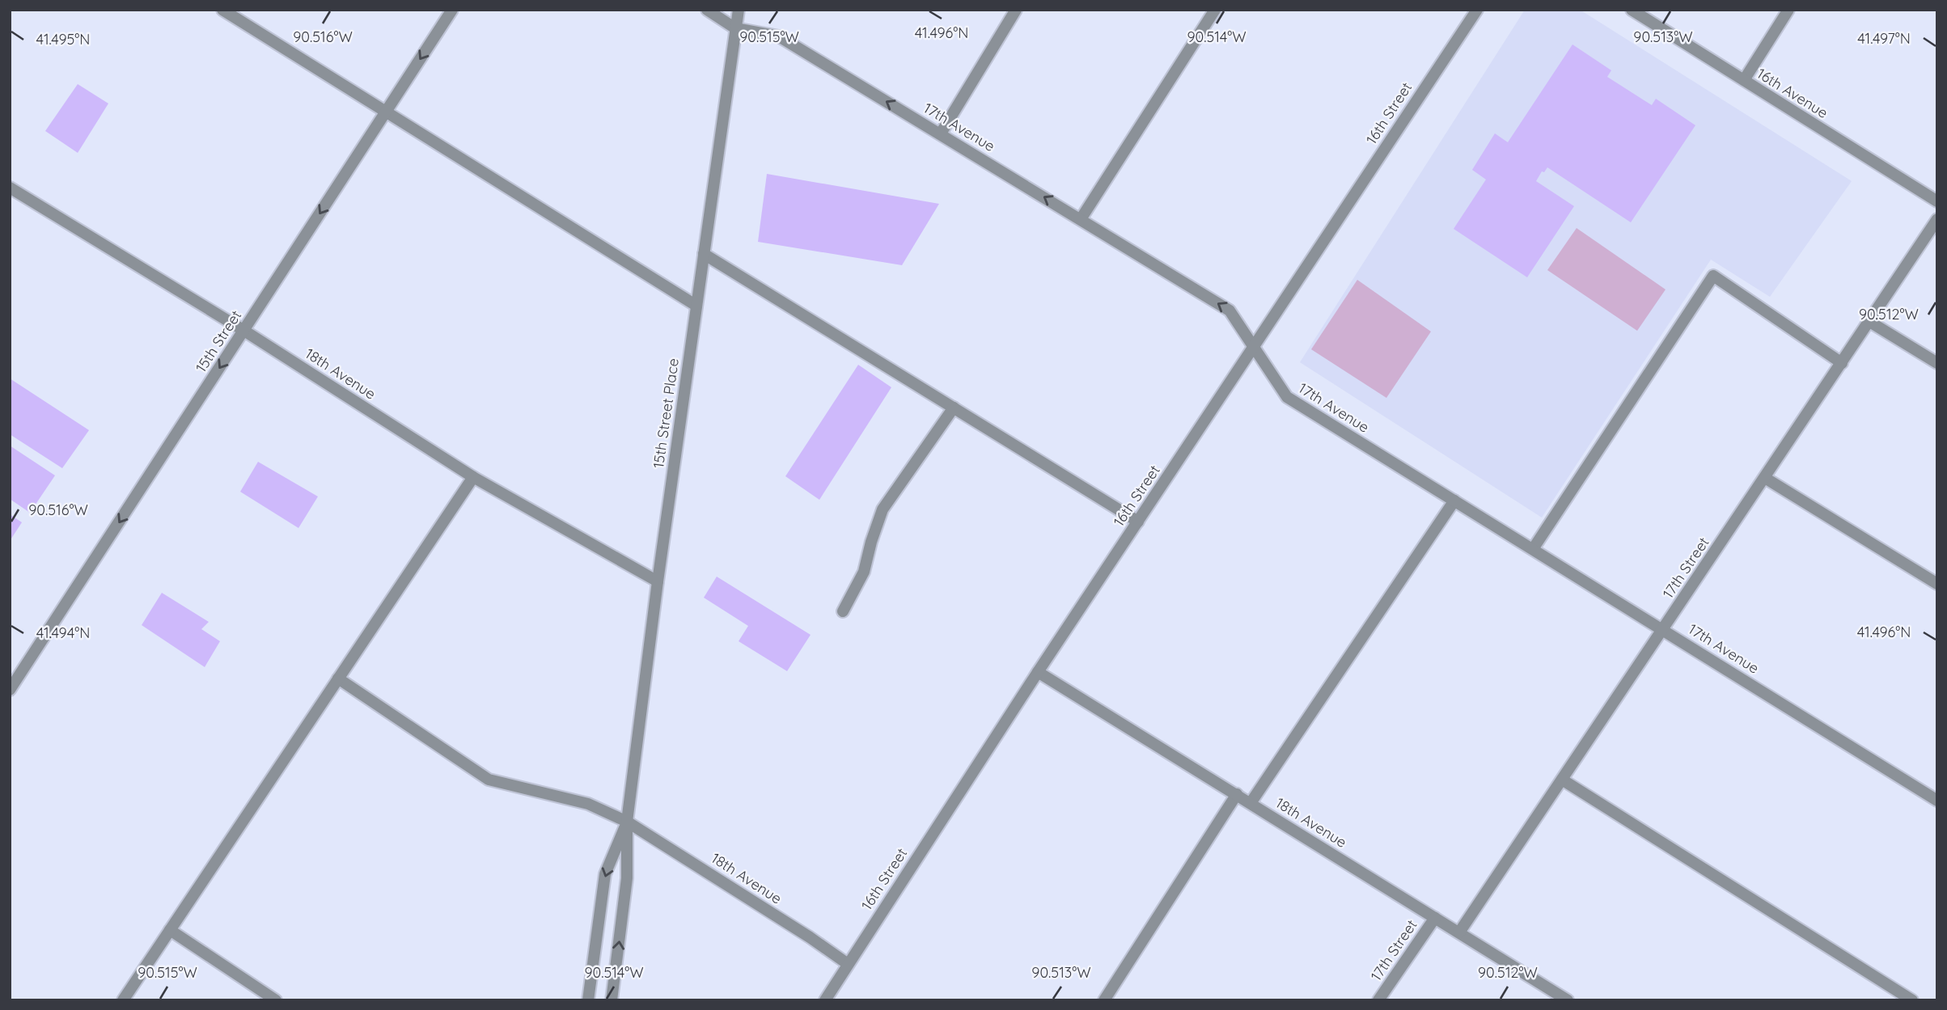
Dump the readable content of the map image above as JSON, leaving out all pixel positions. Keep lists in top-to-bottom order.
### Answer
{
  "streets": {
    "street": [
      "16th Avenue",
      "16th Street",
      "17th Avenue",
      "15th Street",
      "18th Avenue",
      "15th Street Place",
      "17th Street"
    ]
  },
  "crossings": [
    ["16th Street", "17th Avenue"],
    ["16th Street", "18th Avenue"],
    ["17th Avenue", "15th Street Place"],
    ["17th Avenue", "17th Street"],
    ["15th Street", "18th Avenue"],
    ["18th Avenue", "15th Street Place"],
    ["18th Avenue", "17th Street"]
  ],
  "one_way": ["17th Avenue", "15th Street"],
  "coordinates": [
    "41.496°N",
    "90.516°W",
    "90.515°W",
    "90.514°W",
    "90.513°W",
    "41.497°N",
    "41.495°N",
    "90.512°W",
    "41.494°N"
  ]
}
